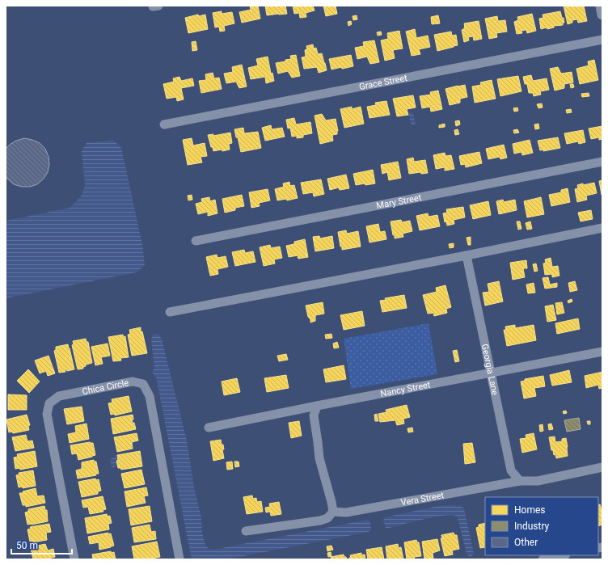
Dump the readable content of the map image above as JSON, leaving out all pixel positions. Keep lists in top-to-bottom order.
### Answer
{
  "streets": {
    "street": [
      "Grace Street",
      "Mary Street",
      "Georgia Lane",
      "Chica Circle",
      "Nancy Street",
      "Vera Street"
    ]
  },
  "crossings": [
    ["Georgia Lane", "Nancy Street"],
    ["Georgia Lane", "Vera Street"]
  ],
  "legend": ["Homes", "Industry", "Other"],
  "scale_bar": "50 m"
}
